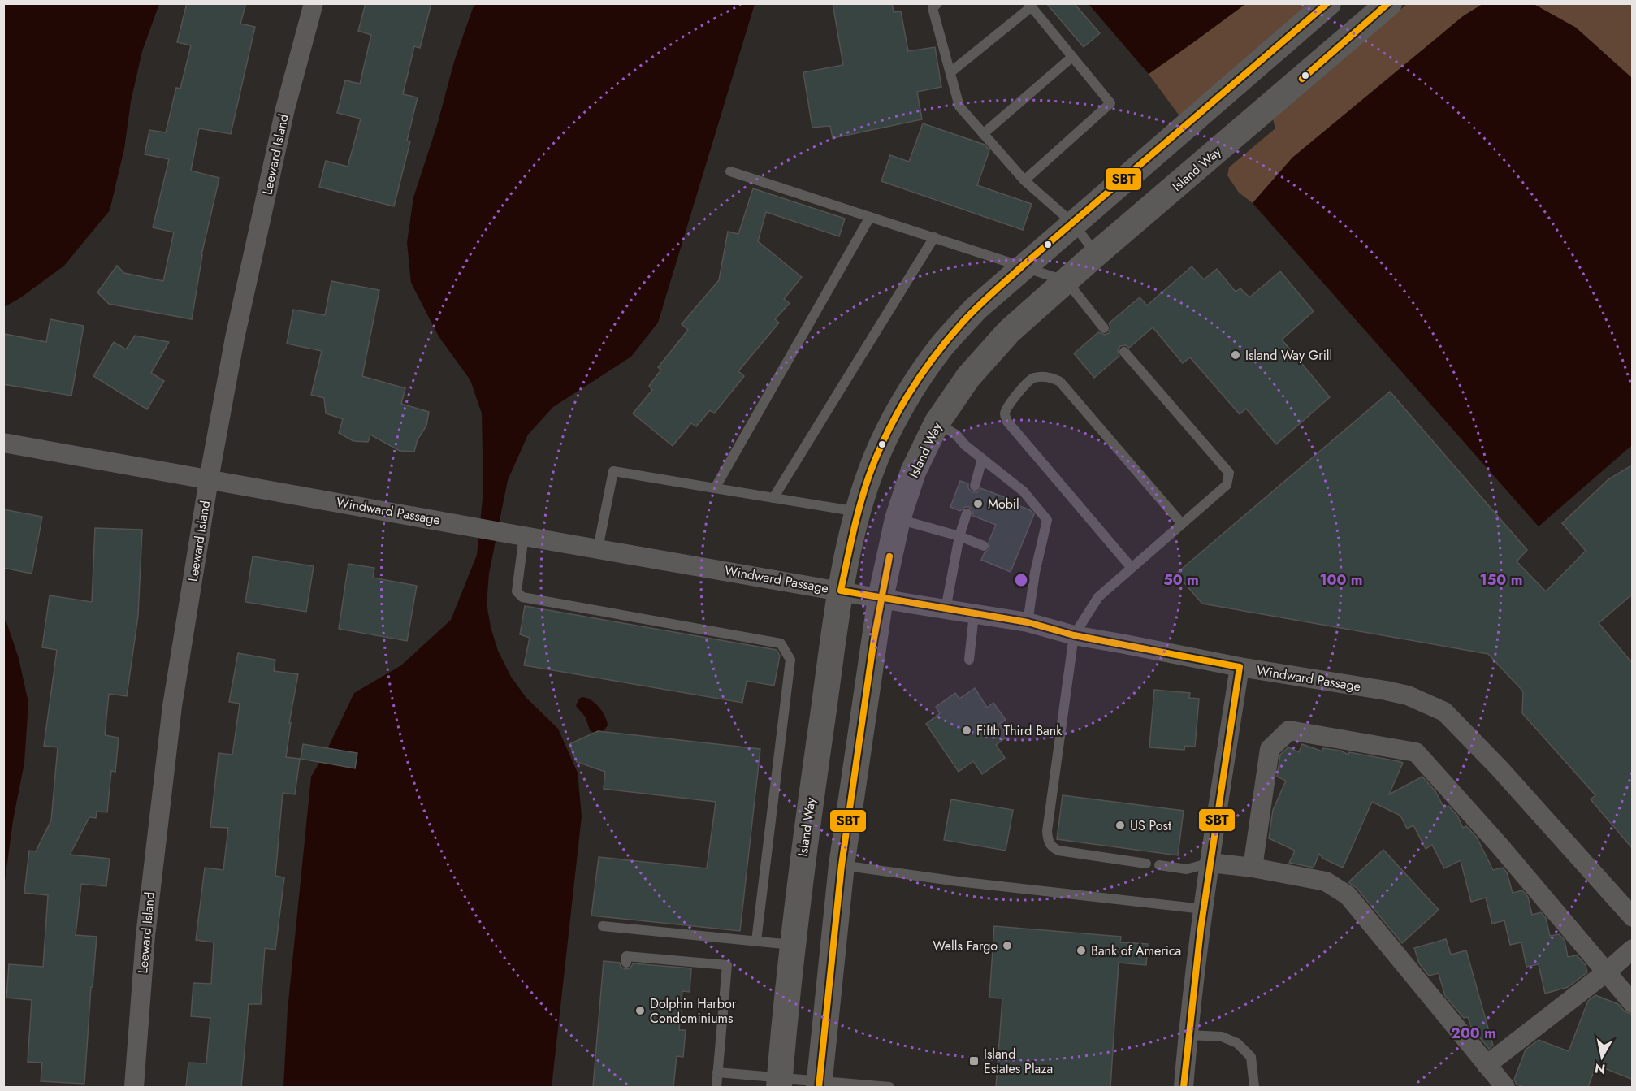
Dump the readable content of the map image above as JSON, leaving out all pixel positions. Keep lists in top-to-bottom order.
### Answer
{
  "streets": {
    "street": ["Leeward Island", "Island Way", "Windward Passage"]
  },
  "crossings": [
    ["Leeward Island", "Windward Passage"],
    ["Island Way", "Windward Passage"]
  ],
  "places": {
    "other": [
      "Island Way Grill",
      "Mobil",
      "Fifth Third Bank",
      "US Post",
      "Wells Fargo",
      "Bank of America",
      "Dolphin Harbor Condominiums"
    ],
    "transit": ["Island Estates Plaza"]
  },
  "lines": ["transit line SBT"],
  "north": "bottom",
  "rings": [
    "50 m",
    "100 m",
    "150 m",
    "200 m"
  ]
}
